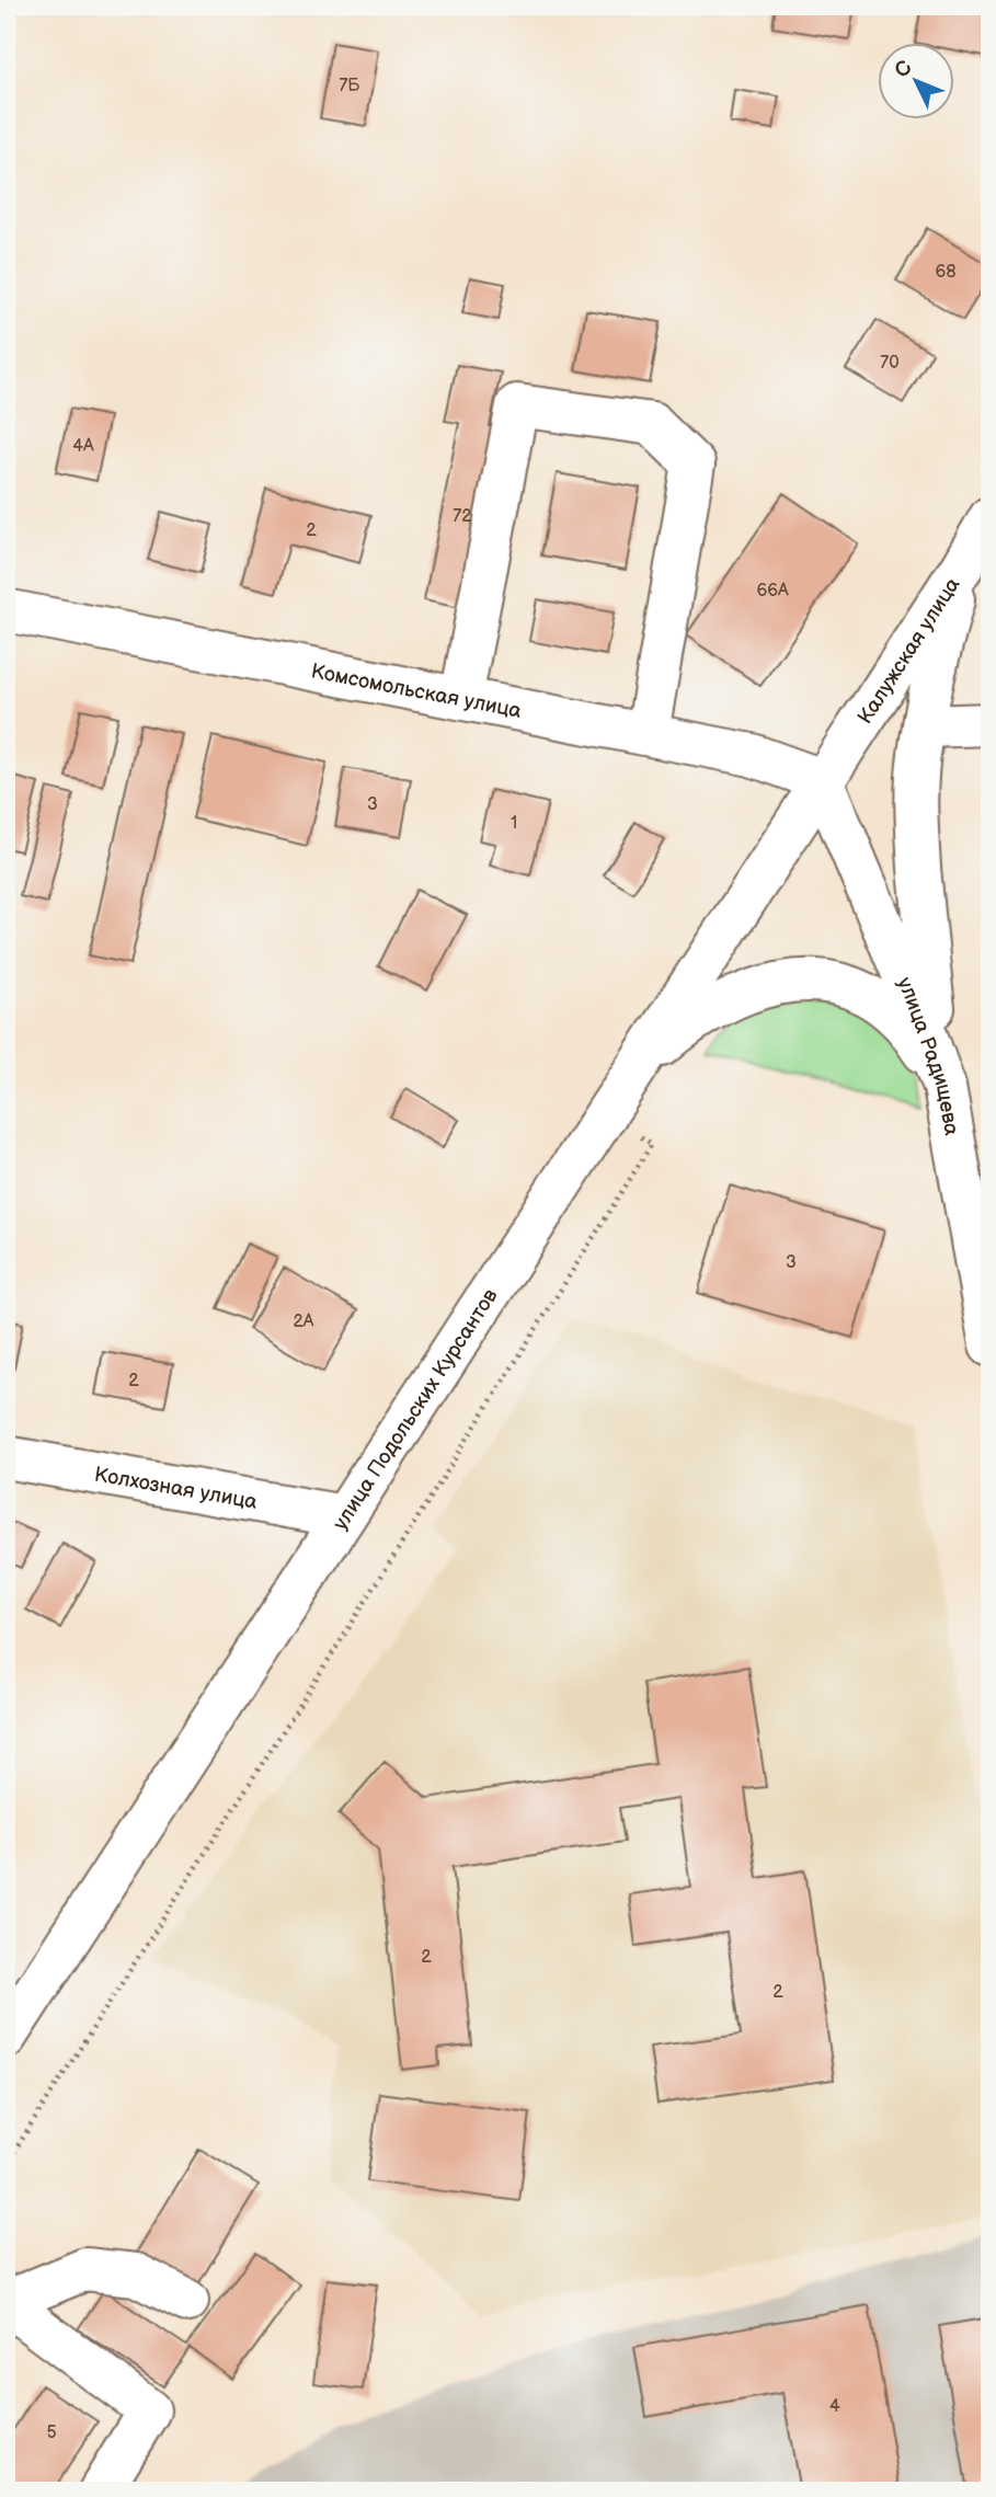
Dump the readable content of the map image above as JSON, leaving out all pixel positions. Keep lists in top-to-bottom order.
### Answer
{
  "streets": {
    "main road": [
      "Калужская улица",
      "Комсомольская улица",
      "улица Радищева",
      "улица Подольских Курсантов",
      "Колхозная улица"
    ]
  },
  "crossings": [
    ["Калужская улица", "Комсомольская улица"],
    ["Калужская улица", "улица Радищева"],
    ["Калужская улица", "улица Подольских Курсантов"],
    ["Комсомольская улица", "улица Радищева"],
    ["Комсомольская улица", "улица Подольских Курсантов"],
    ["улица Радищева", "улица Подольских Курсантов"],
    ["улица Подольских Курсантов", "Колхозная улица"]
  ],
  "house_numbers": [
    "7Б",
    "68",
    "70",
    "4А",
    "72",
    "2",
    "66А",
    "3",
    "1",
    "3",
    "2А",
    "2",
    "2",
    "2",
    "4",
    "5"
  ],
  "north": "top left"
}
